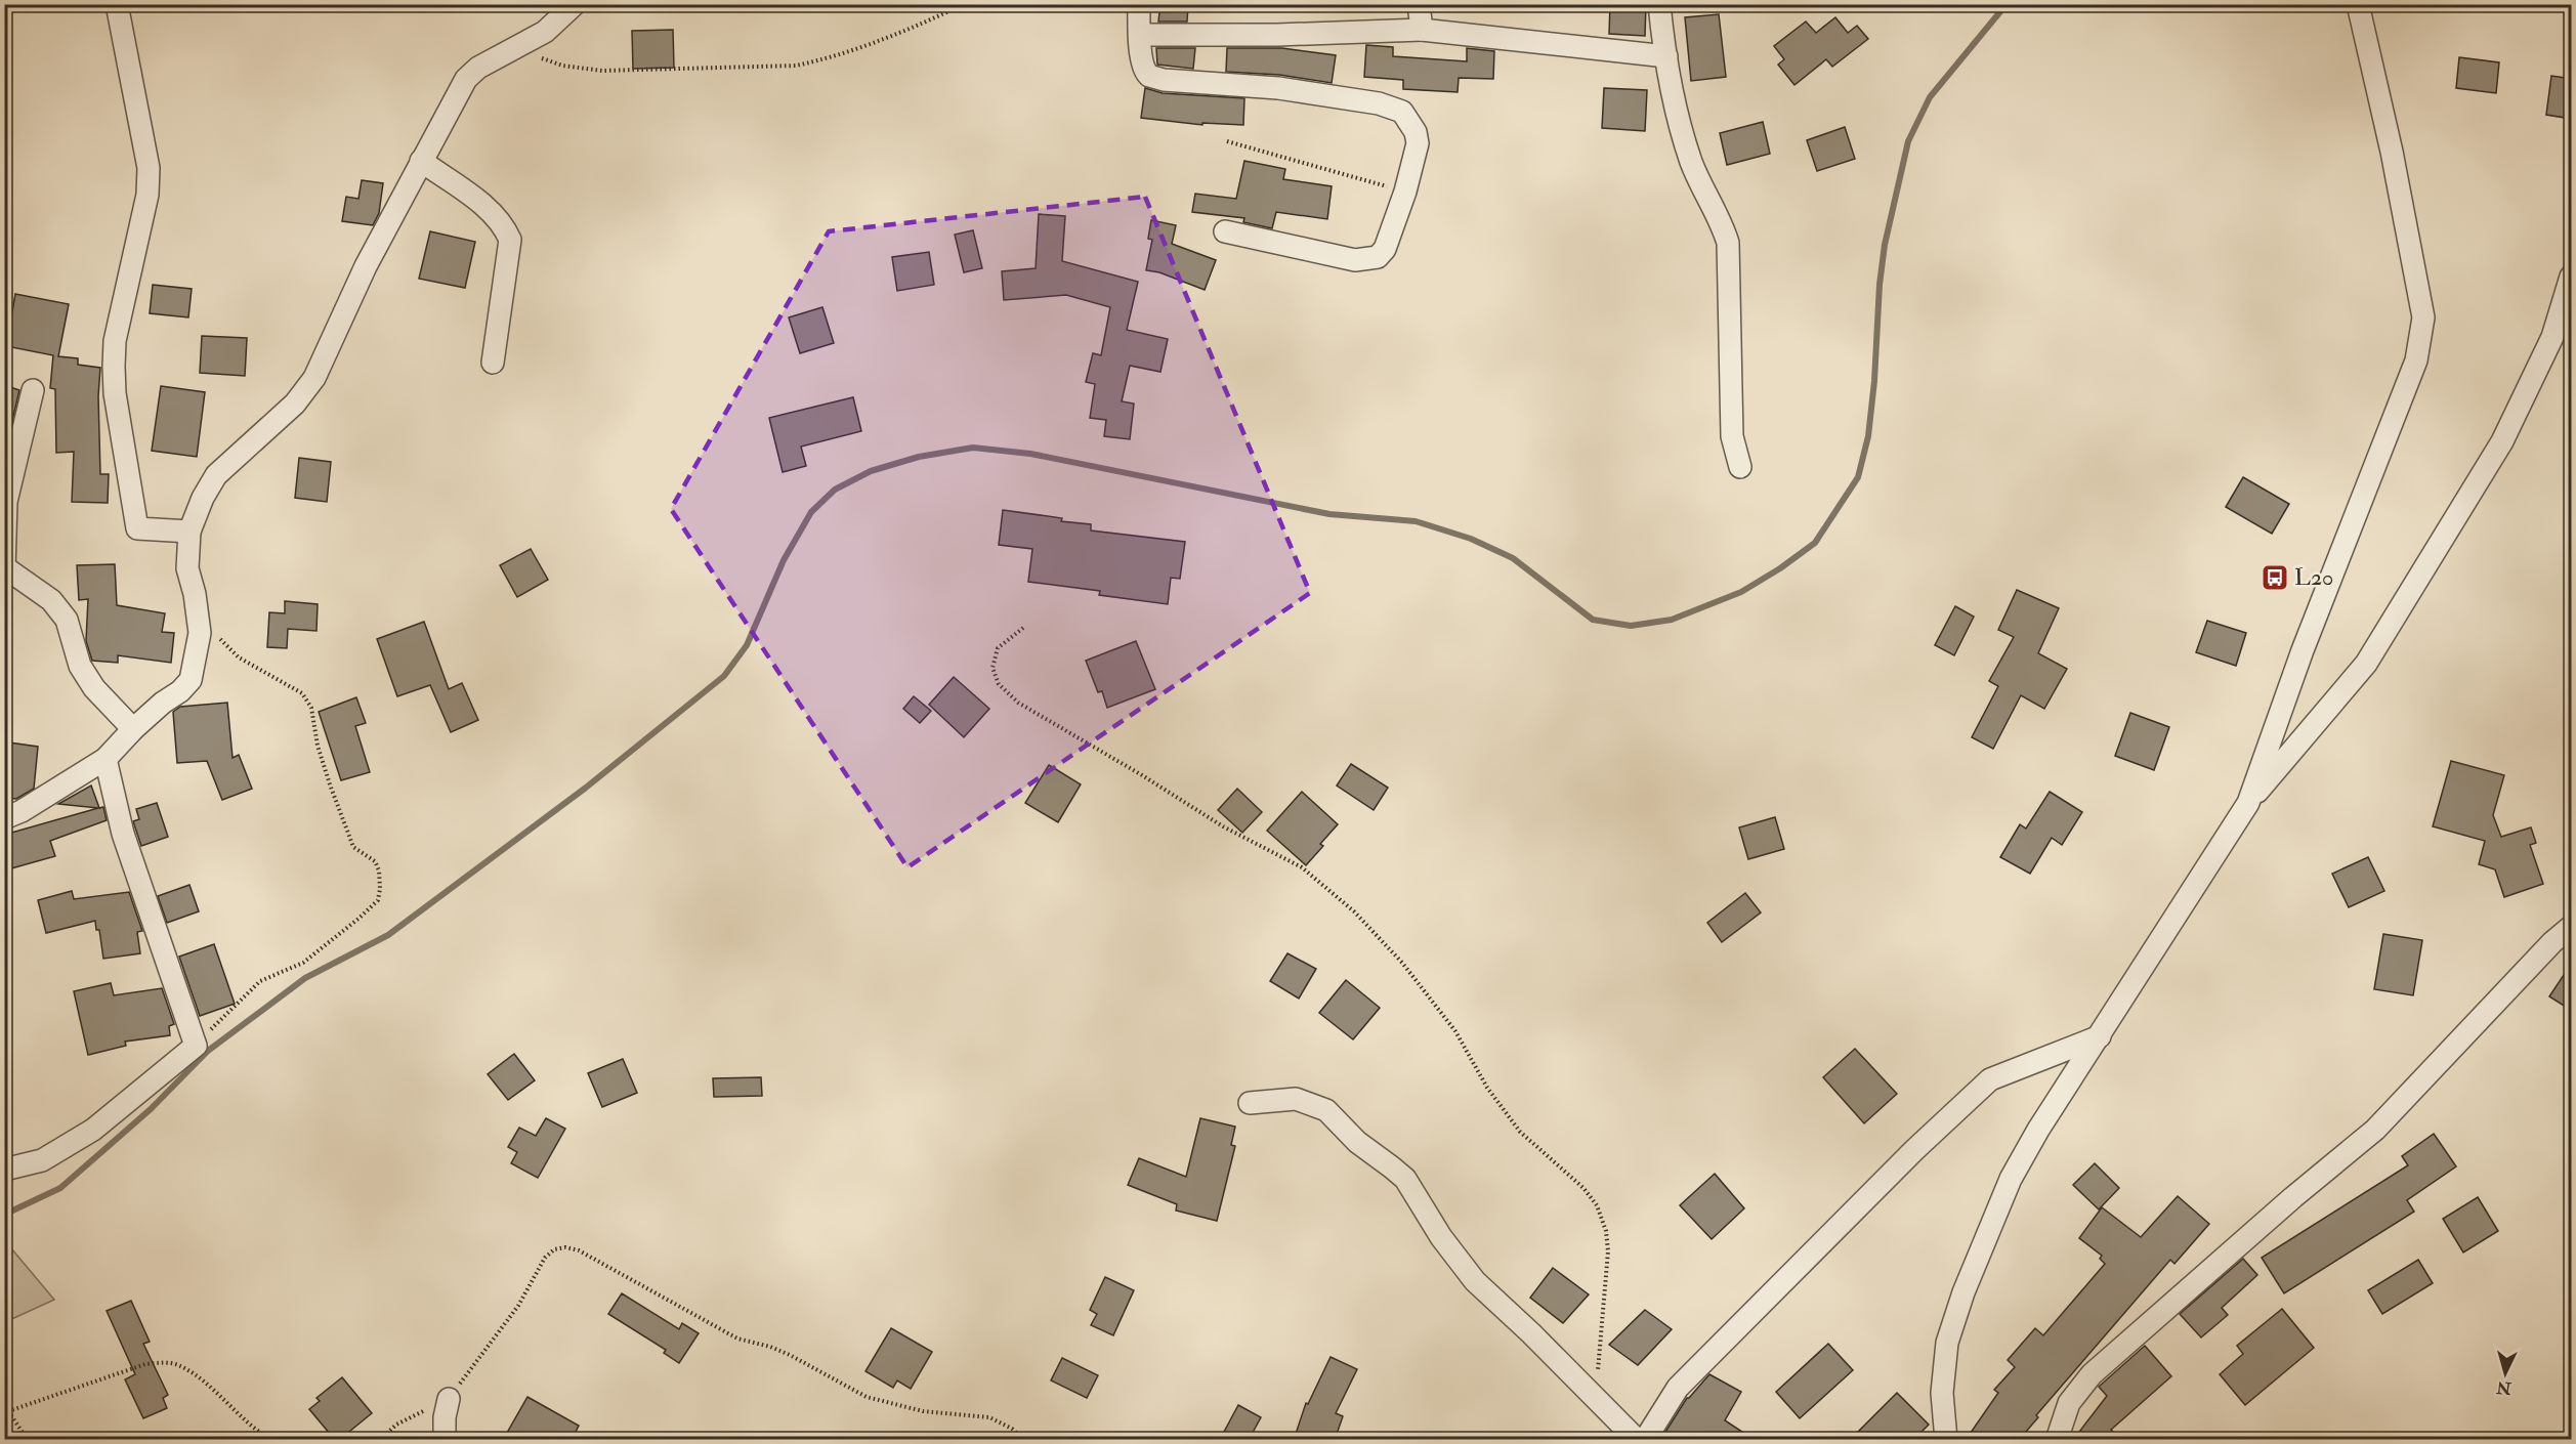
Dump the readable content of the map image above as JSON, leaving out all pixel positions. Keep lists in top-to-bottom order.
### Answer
{
  "places": {
    "bus stop": ["L20"]
  },
  "north": "bottom"
}
